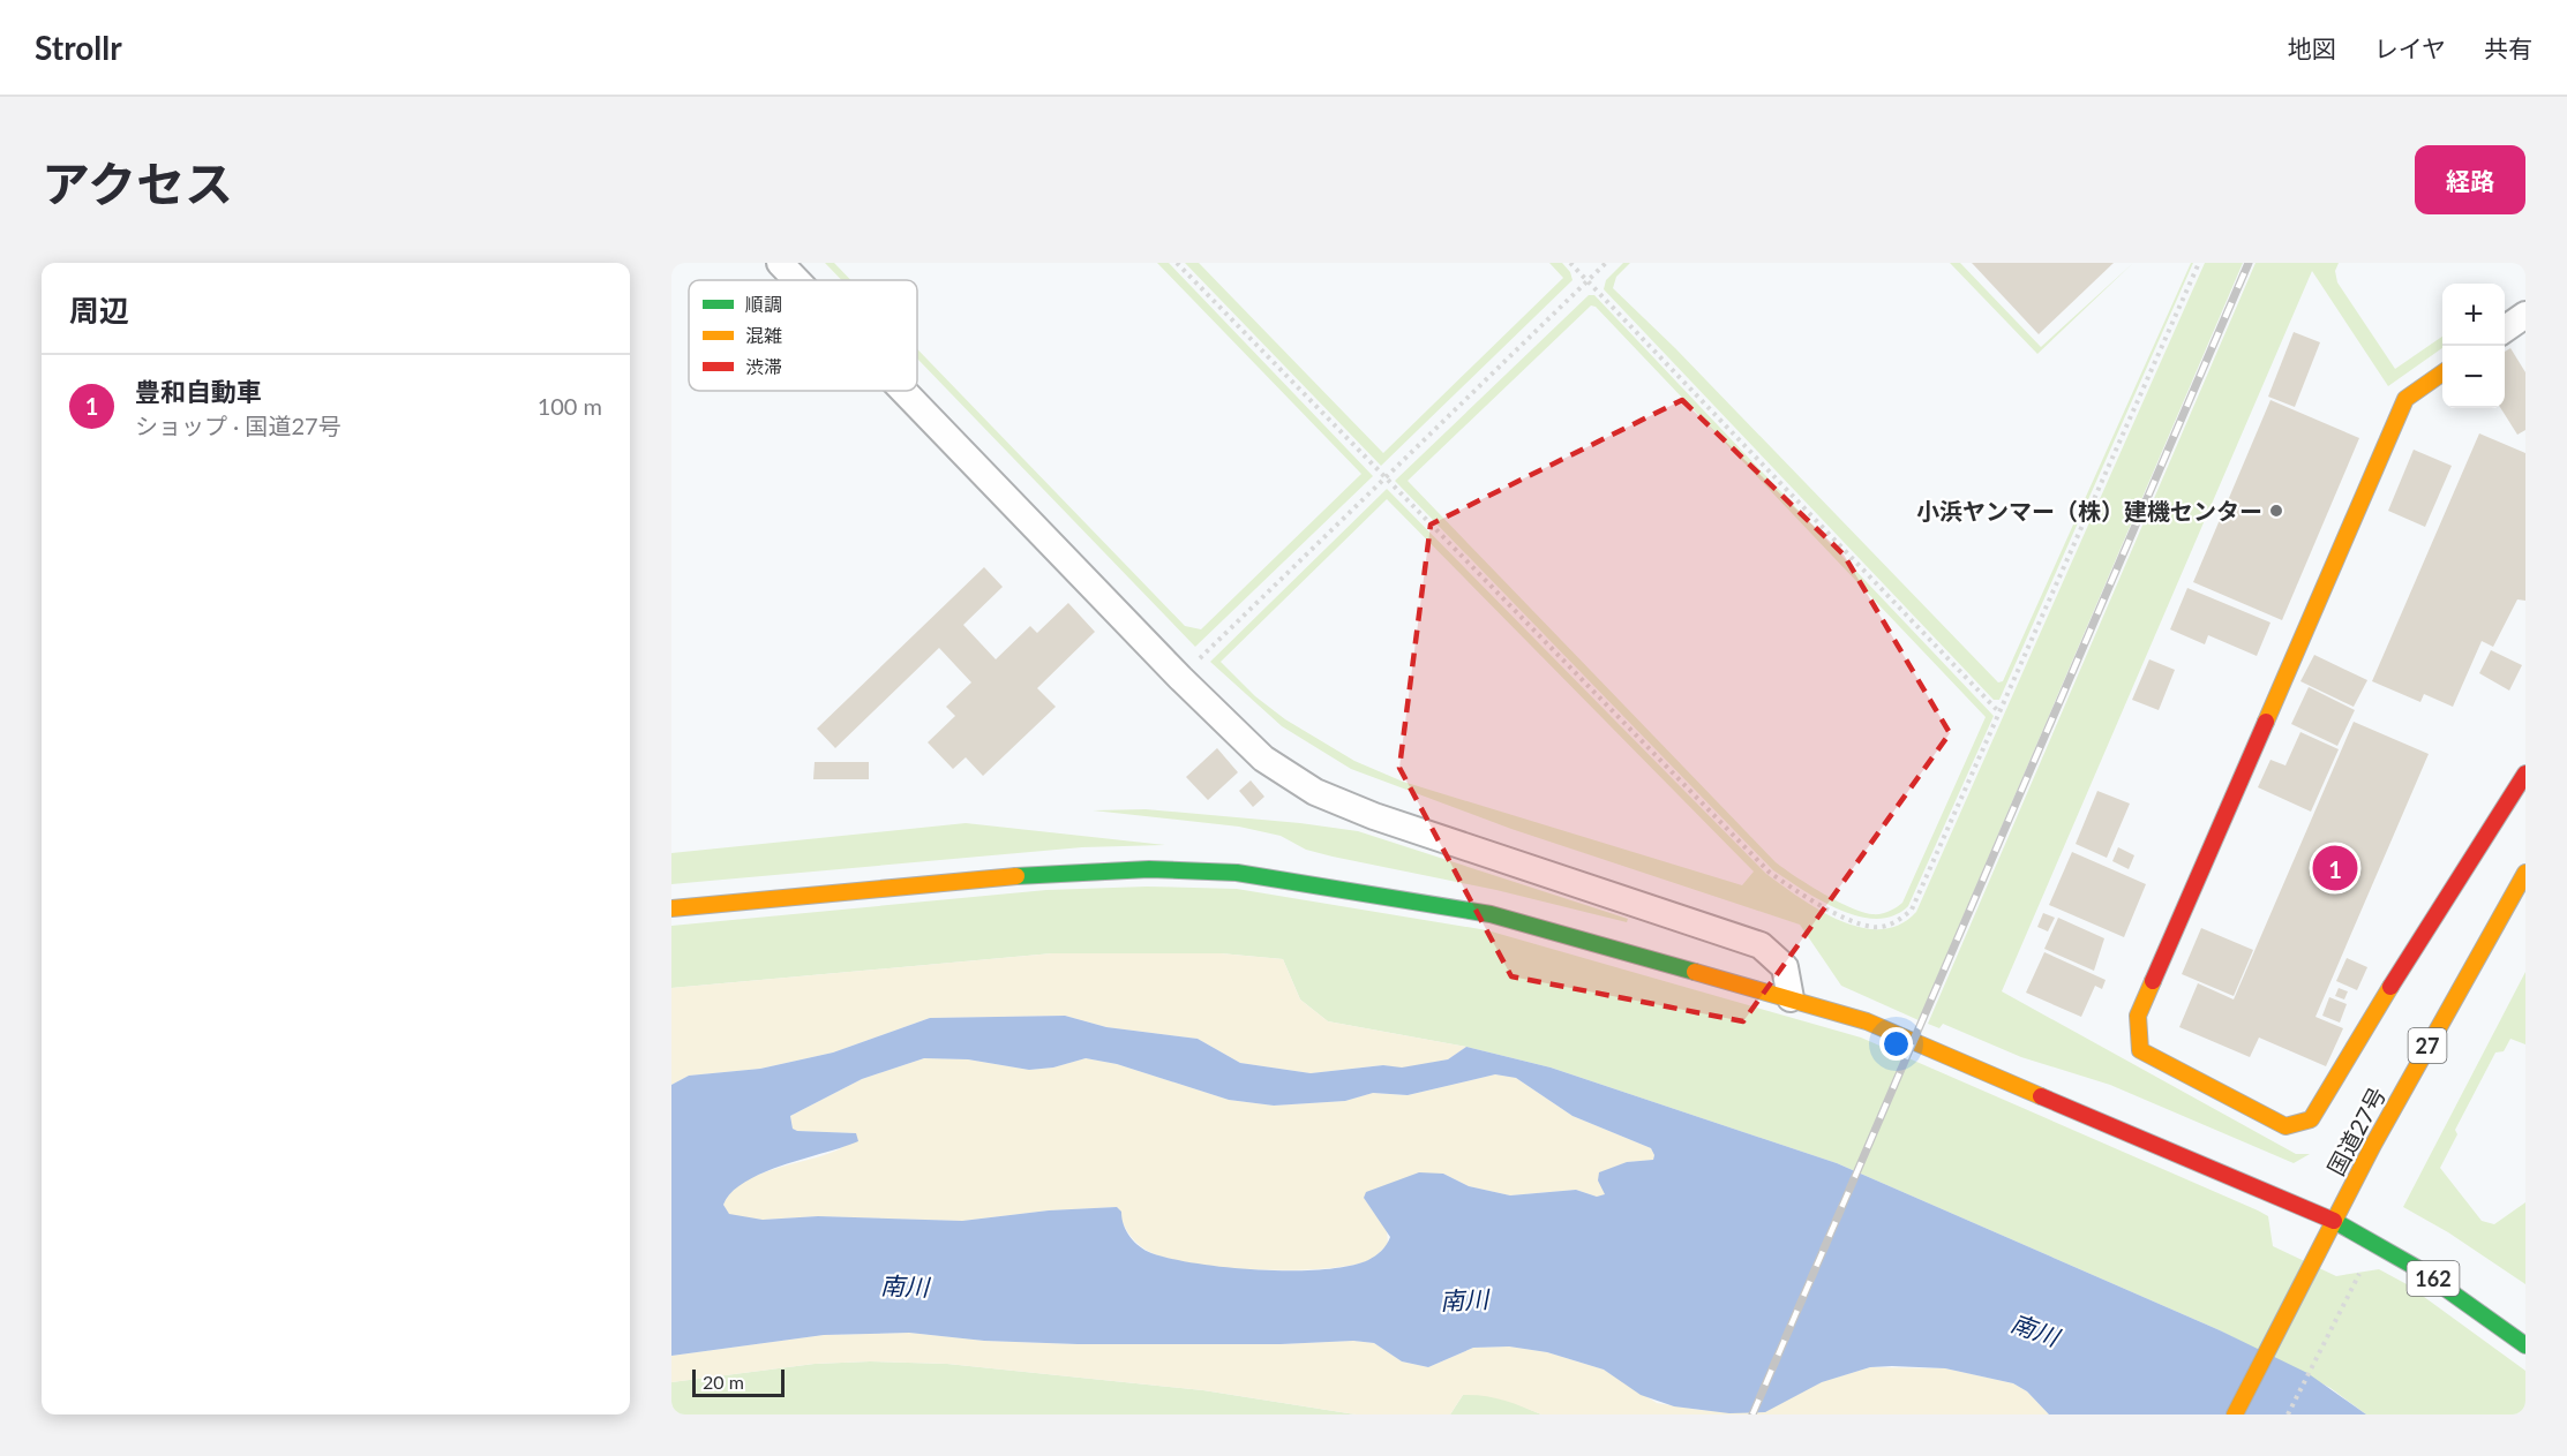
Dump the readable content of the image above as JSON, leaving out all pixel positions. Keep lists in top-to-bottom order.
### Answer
{
  "streets": {
    "main road": ["27", "国道27号", "162"]
  },
  "crossings": [
    ["国道27号", "162"]
  ],
  "water": ["南川"],
  "places": ["小浜ヤンマー（株）建機センター"],
  "legend": ["順調", "混雑", "渋滞"],
  "scale_bar": "20 m",
  "page": {
    "header": "Strollr",
    "nav": ["地図", "レイヤ", "共有"],
    "title": "アクセス",
    "buttons": "経路",
    "heading": "周辺",
    "map_buttons": ["+", "−"],
    "list": [
      {
        "mark": "1",
        "name": "豊和自動車",
        "note": "ショップ · 国道27号",
        "value": "100 m"
      }
    ],
    "pins": "1",
    "scale": "20 m"
  }
}
